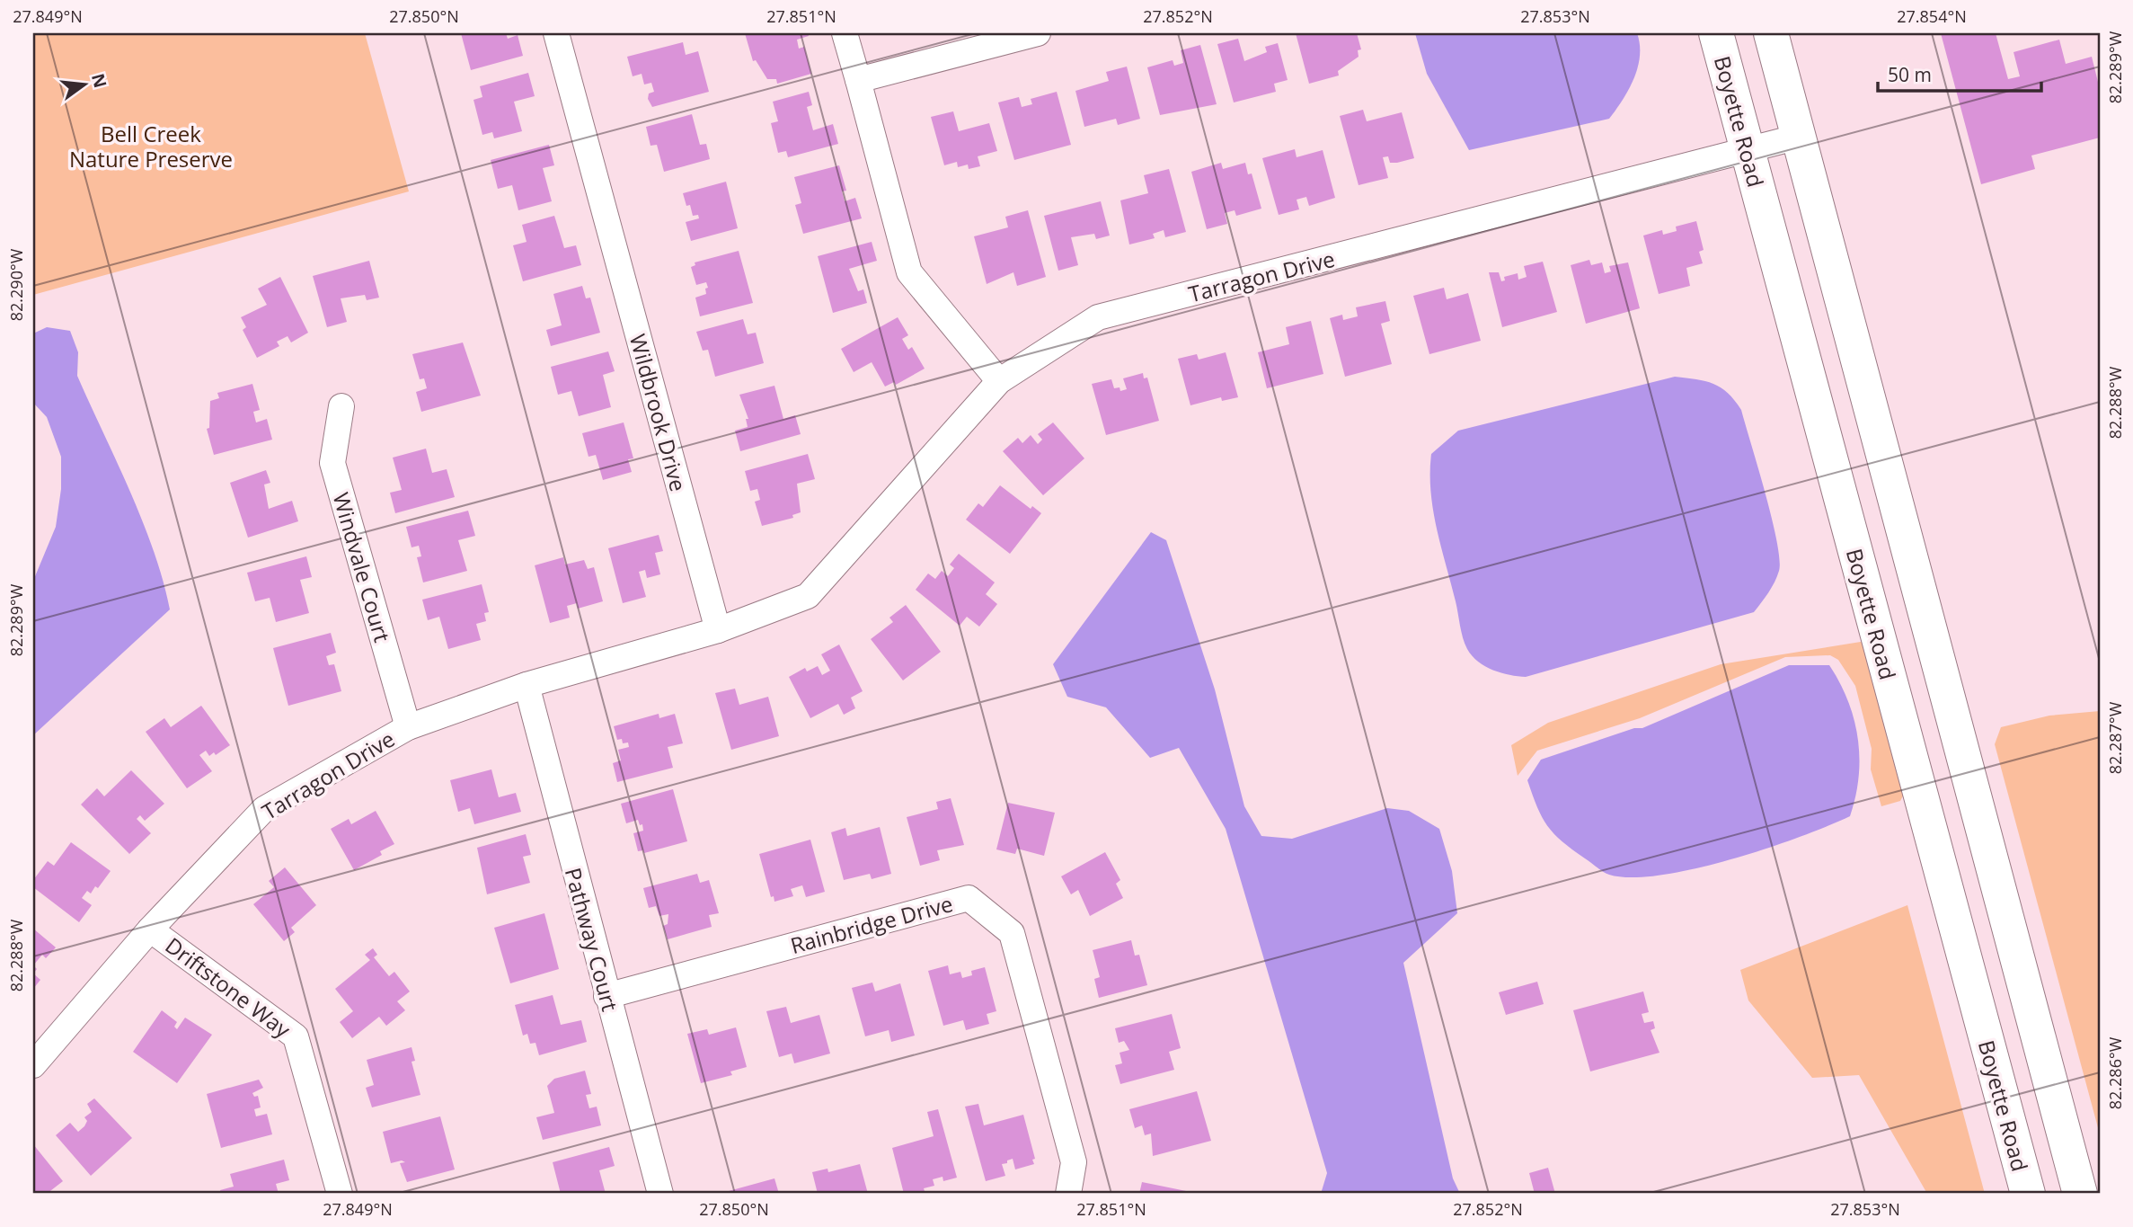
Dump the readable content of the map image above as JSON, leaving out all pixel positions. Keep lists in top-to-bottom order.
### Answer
{
  "streets": {
    "main road": ["Boyette Road"],
    "street": [
      "Tarragon Drive",
      "Wildbrook Drive",
      "Windvale Court",
      "Rainbridge Drive",
      "Pathway Court",
      "Driftstone Way"
    ]
  },
  "crossings": [
    ["Boyette Road", "Tarragon Drive"],
    ["Tarragon Drive", "Wildbrook Drive"],
    ["Tarragon Drive", "Windvale Court"],
    ["Tarragon Drive", "Pathway Court"],
    ["Tarragon Drive", "Driftstone Way"],
    ["Rainbridge Drive", "Pathway Court"]
  ],
  "parks": ["Bell Creek Nature Preserve"],
  "scale_bar": "50 m",
  "north": "right",
  "coordinates": [
    "27.849°N",
    "27.850°N",
    "27.851°N",
    "27.852°N",
    "27.853°N",
    "27.854°N",
    "82.289°W",
    "82.290°W",
    "82.288°W",
    "82.287°W",
    "82.286°W"
  ]
}
